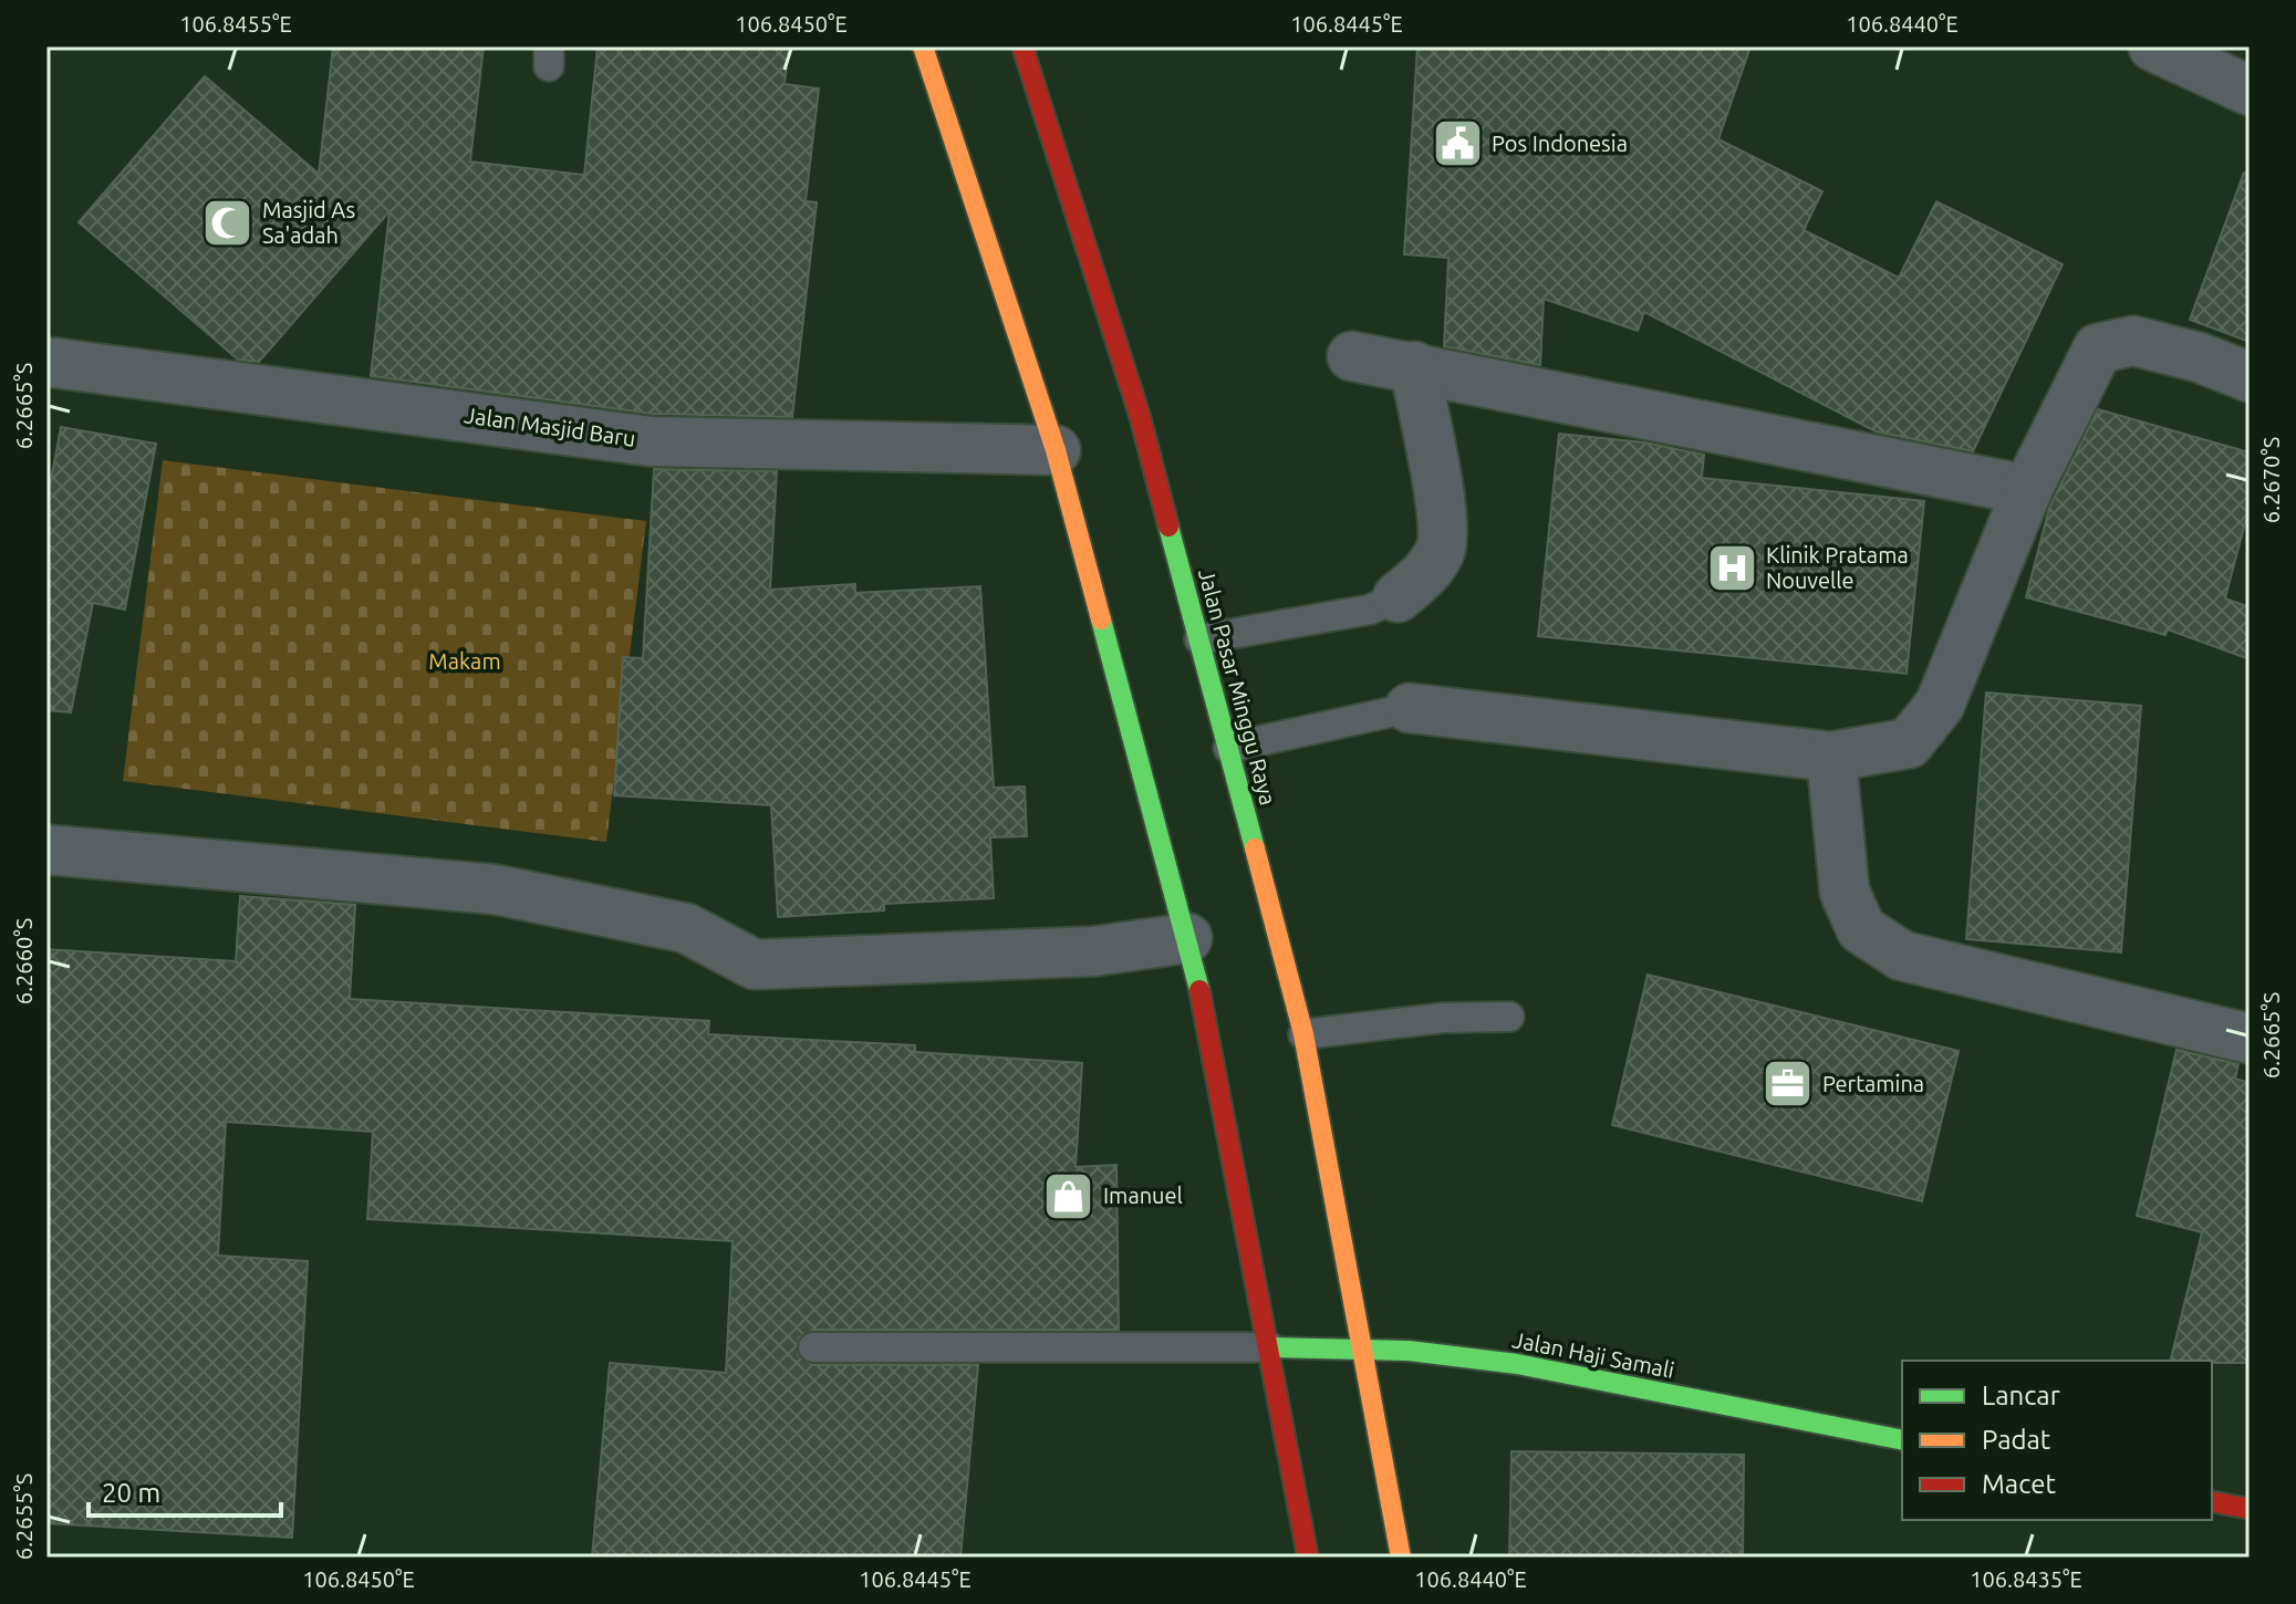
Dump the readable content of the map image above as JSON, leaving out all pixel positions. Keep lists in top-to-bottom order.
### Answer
{
  "streets": {
    "main road": ["Jalan Pasar Minggu Raya", "Jalan Haji Samali"],
    "street": ["Jalan Masjid Baru"]
  },
  "crossings": [
    ["Jalan Pasar Minggu Raya", "Jalan Haji Samali"]
  ],
  "parks": ["Makam"],
  "places": {
    "public building": ["Pos Indonesia"],
    "mosque": ["Masjid As Sa'adah"],
    "hospital": ["Klinik Pratama Nouvelle"],
    "office": ["Pertamina"],
    "shop": ["Imanuel"]
  },
  "legend": ["Lancar", "Padat", "Macet"],
  "scale_bar": "20 m",
  "coordinates": [
    "106.8455°E",
    "106.8450°E",
    "106.8445°E",
    "106.8440°E",
    "6.2665°S",
    "6.2670°S",
    "6.2660°S",
    "6.2655°S",
    "106.8435°E"
  ]
}
